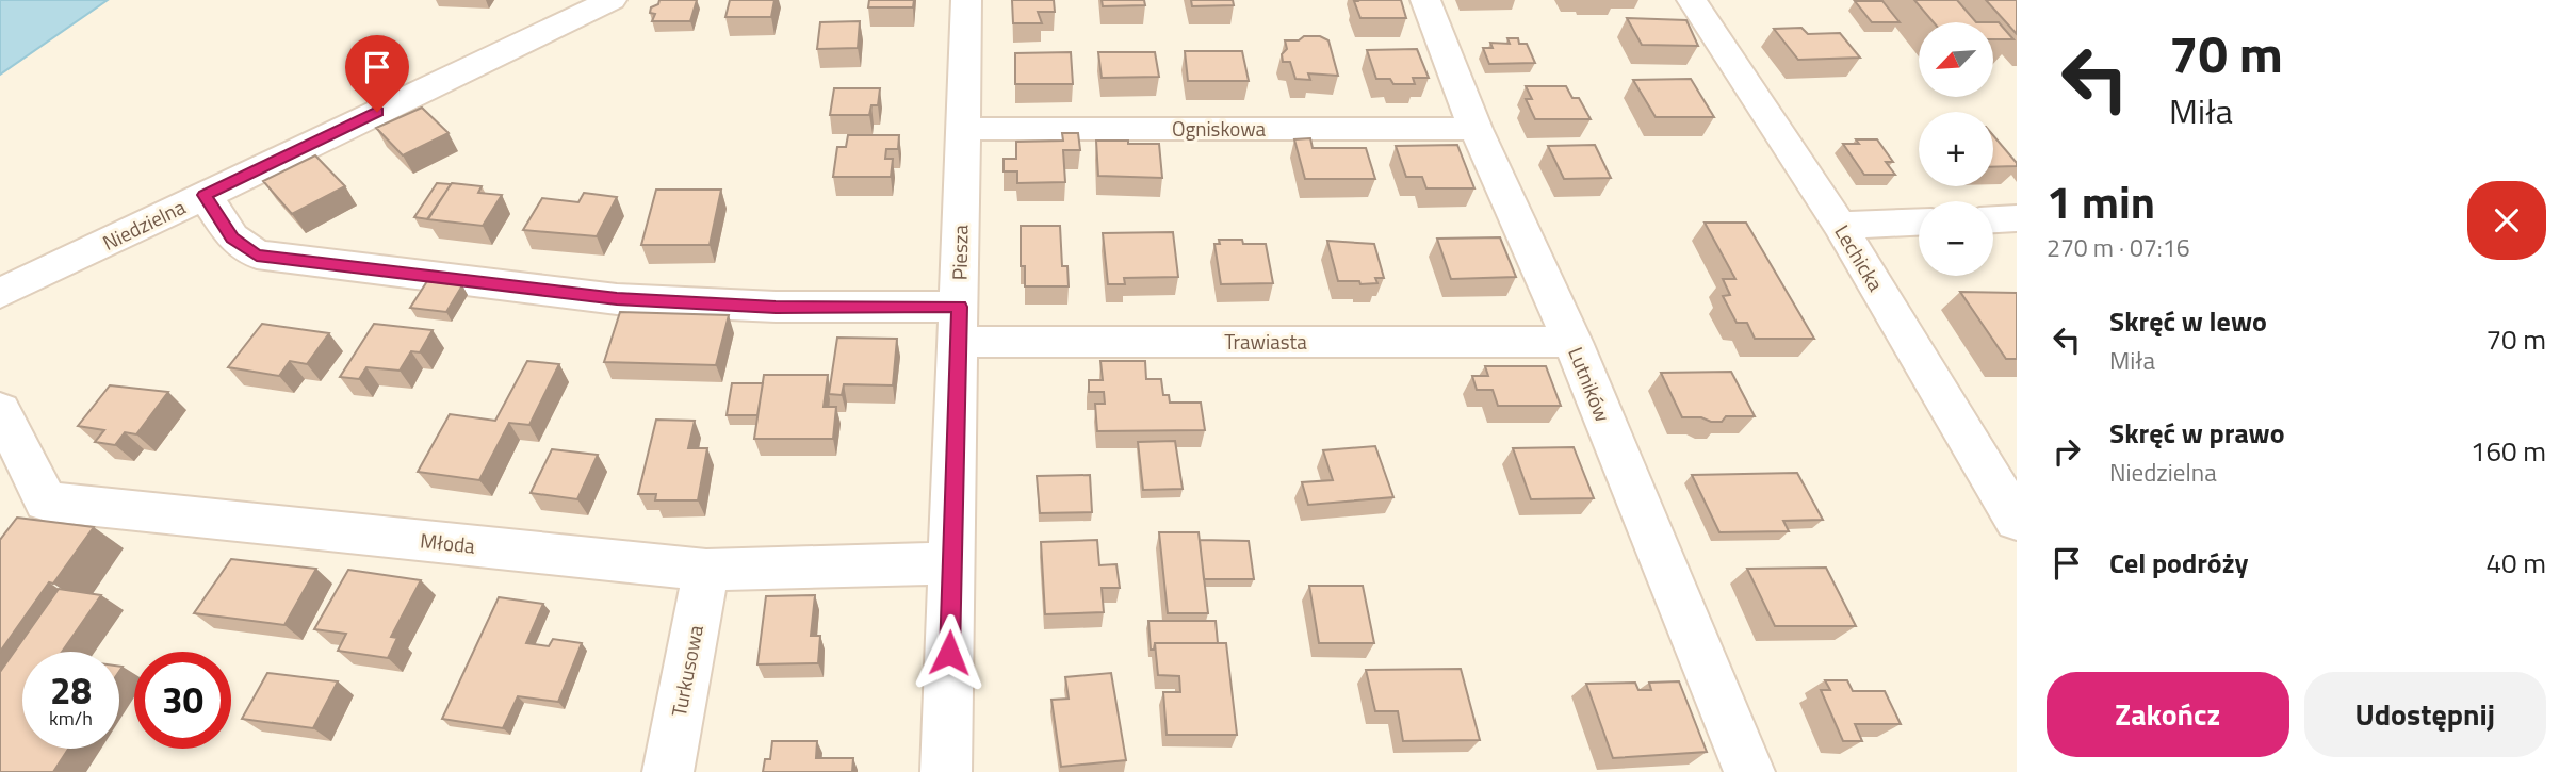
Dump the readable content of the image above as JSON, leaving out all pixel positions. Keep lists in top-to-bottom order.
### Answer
{
  "streets": {
    "street": [
      "Ogniskowa",
      "Niedzielna",
      "Piesza",
      "Lechicka",
      "Trawiasta",
      "Lutników",
      "Młoda",
      "Turkusowa"
    ]
  },
  "crossings": [
    ["Ogniskowa", "Piesza"],
    ["Ogniskowa", "Lutników"],
    ["Niedzielna", "Trawiasta"],
    ["Piesza", "Trawiasta"],
    ["Piesza", "Młoda"],
    ["Trawiasta", "Lutników"],
    ["Młoda", "Turkusowa"]
  ],
  "north": "bottom left",
  "page": {
    "turn": ["70 m", "Miła"],
    "map_buttons": ["+", "−"],
    "heading": ["1 min", "270 m · 07:16"],
    "list": [
      {
        "name": "Skręć w lewo",
        "note": "Miła",
        "value": "70 m"
      },
      {
        "name": "Skręć w prawo",
        "note": "Niedzielna",
        "value": "160 m"
      },
      {
        "name": "Cel podróży",
        "value": "40 m"
      }
    ],
    "speed": "28 km/h",
    "limit": "30",
    "buttons": ["Zakończ", "Udostępnij"]
  }
}
